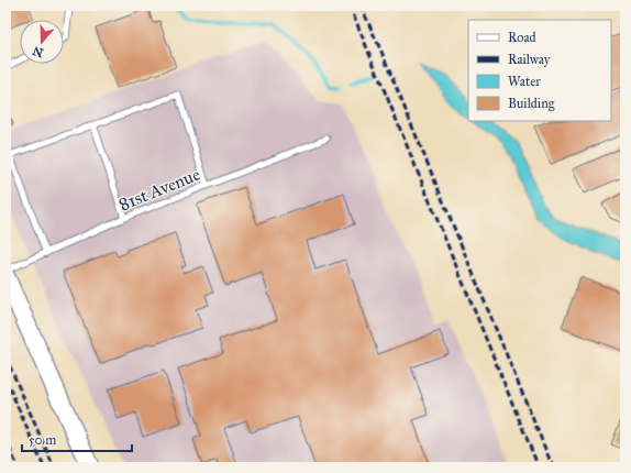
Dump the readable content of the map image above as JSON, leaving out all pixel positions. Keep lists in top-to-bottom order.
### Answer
{
  "streets": {
    "lane": ["81st Avenue"]
  },
  "legend": [
    "Road",
    "Railway",
    "Water",
    "Building"
  ],
  "scale_bar": "50 m",
  "north": "bottom"
}
